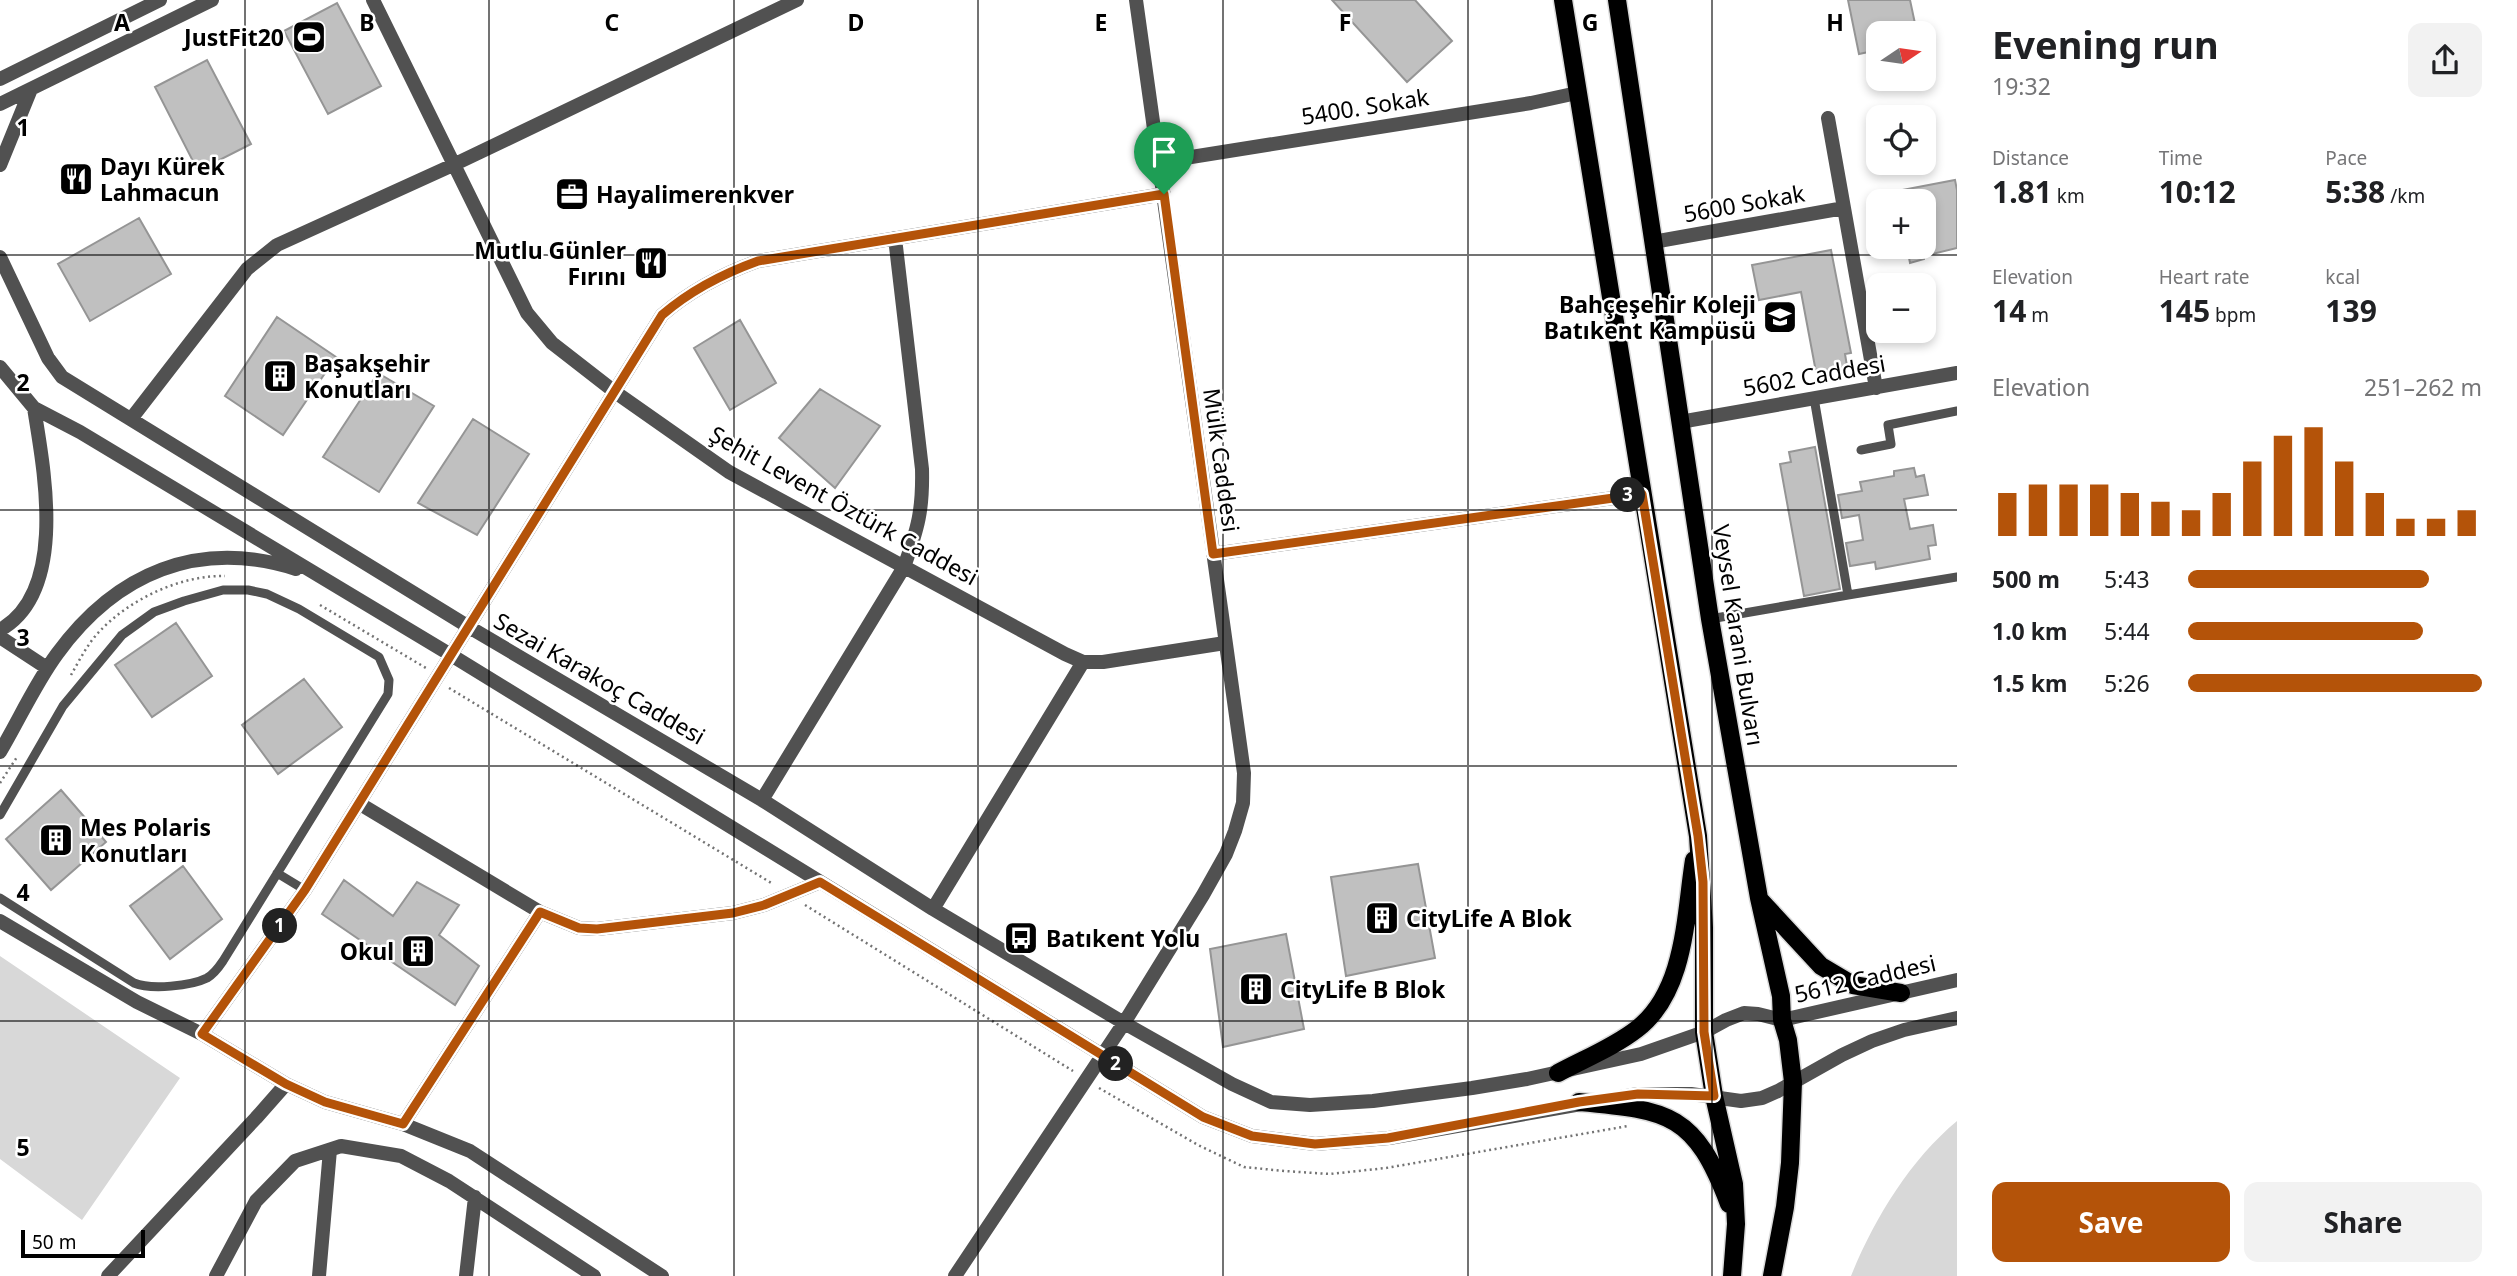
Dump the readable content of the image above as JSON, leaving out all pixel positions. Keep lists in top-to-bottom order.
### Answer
{
  "streets": {
    "main road": ["Veysel Karani Bulvarı"],
    "street": [
      "5400. Sokak",
      "5600 Sokak",
      "5602 Caddesi",
      "Mülk Caddesi",
      "Şehit Levent Öztürk Caddesi",
      "Sezai Karakoç Caddesi",
      "5612 Caddesi"
    ]
  },
  "crossings": [
    ["5400. Sokak", "Mülk Caddesi"],
    ["5600 Sokak", "Veysel Karani Bulvarı"],
    ["5602 Caddesi", "Veysel Karani Bulvarı"],
    ["Mülk Caddesi", "Sezai Karakoç Caddesi"],
    ["Veysel Karani Bulvarı", "Sezai Karakoç Caddesi"],
    ["Veysel Karani Bulvarı", "5612 Caddesi"],
    ["Sezai Karakoç Caddesi", "5612 Caddesi"]
  ],
  "places": {
    "sports": ["JustFit20"],
    "restaurant": ["Dayı Kürek Lahmacun", "Mutlu Günler Fırını"],
    "office": ["Hayalimerenkver"],
    "school or university": ["Bahçeşehir Koleji Batıkent Kampüsü"],
    "building": [
      "Başakşehir Konutları",
      "Mes Polaris Konutları",
      "CityLife A Blok",
      "Okul",
      "CityLife B Blok"
    ],
    "bus stop": ["Batıkent Yolu"]
  },
  "scale_bar": "50 m",
  "north": "right",
  "page": {
    "heading": ["Evening run", "19:32"],
    "map_buttons": ["+", "−"],
    "stats": [
      ["Distance", "1.81 km"],
      ["Time", "10:12"],
      ["Pace", "5:38 /km"],
      ["Elevation", "14 m"],
      ["Heart rate", "145 bpm"],
      ["kcal", "139"]
    ],
    "chart": ["Elevation", "251–262 m"],
    "pins": ["3", "1", "2"],
    "list": [
      {
        "name": "500 m",
        "note": "5:43"
      },
      {
        "name": "1.0 km",
        "note": "5:44"
      },
      {
        "name": "1.5 km",
        "note": "5:26"
      }
    ],
    "buttons": ["Save", "Share"],
    "scale": "50 m"
  },
  "grid": {
    "columns": [
      "A",
      "B",
      "C",
      "D",
      "E",
      "F",
      "G",
      "H"
    ],
    "rows": [
      "1",
      "2",
      "3",
      "4",
      "5"
    ]
  }
}
